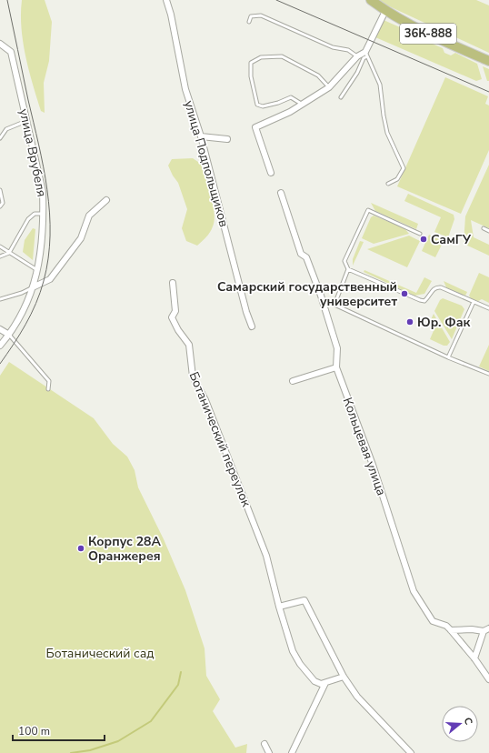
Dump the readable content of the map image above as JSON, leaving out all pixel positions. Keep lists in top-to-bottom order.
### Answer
{
  "streets": {
    "main road": ["36К-888"],
    "street": [
      "улица Врубеля",
      "улица Подпольщиков",
      "Ботанический переулок",
      "Кольцевая улица"
    ]
  },
  "parks": ["Ботанический сад"],
  "places": [
    "СамГУ",
    "Самарский государственный университет",
    "Юр. Фак",
    "Корпус 28А Оранжерея"
  ],
  "scale_bar": "100 m",
  "north": "right"
}
